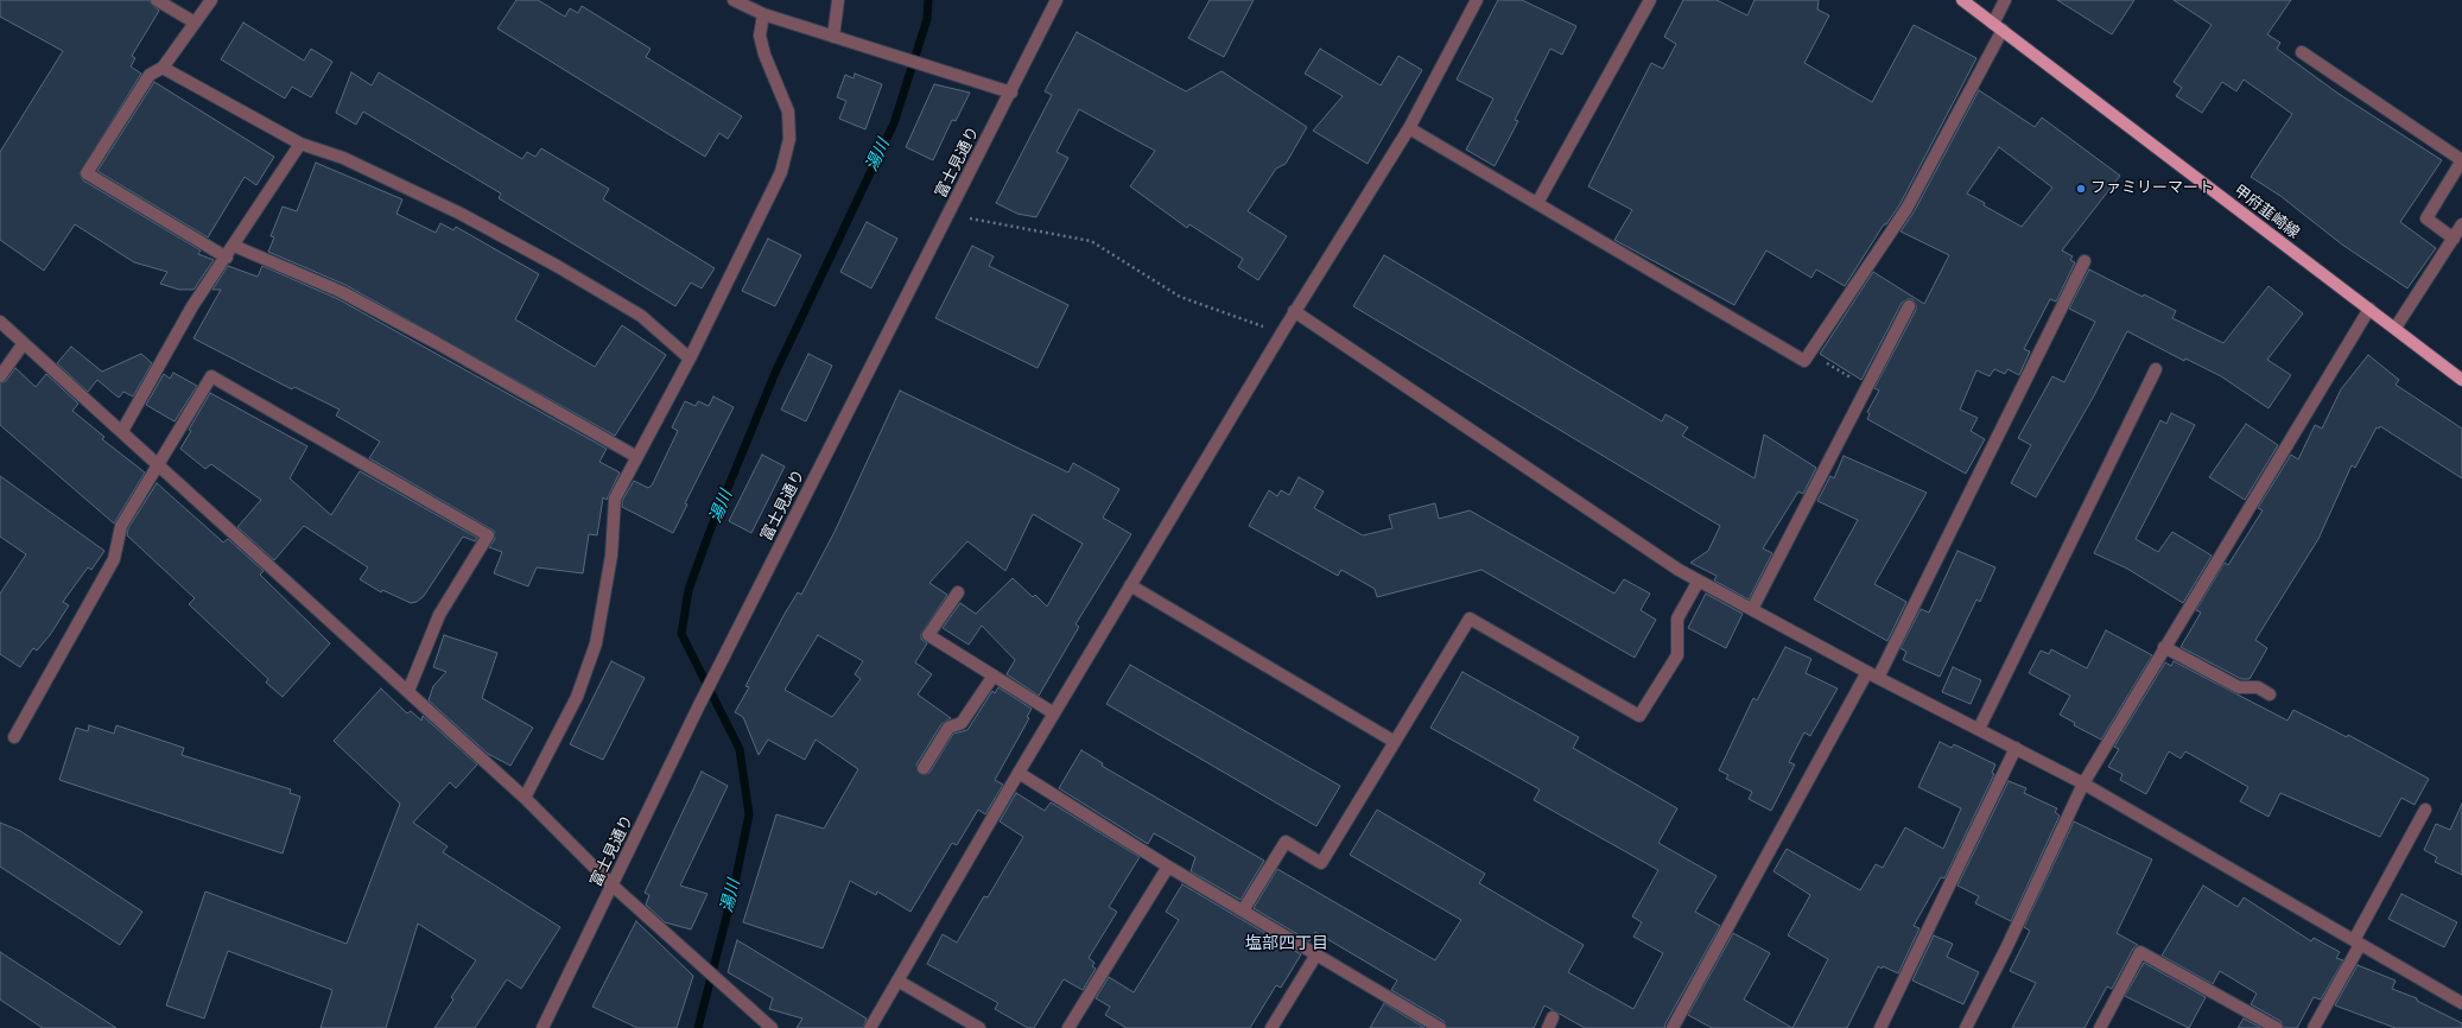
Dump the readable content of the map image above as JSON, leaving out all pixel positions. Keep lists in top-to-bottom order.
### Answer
{
  "streets": {
    "main road": ["甲府韮崎線"],
    "street": ["富士見通り"]
  },
  "districts": ["塩部四丁目"],
  "water": ["湯川"],
  "places": ["ファミリーマート"]
}
